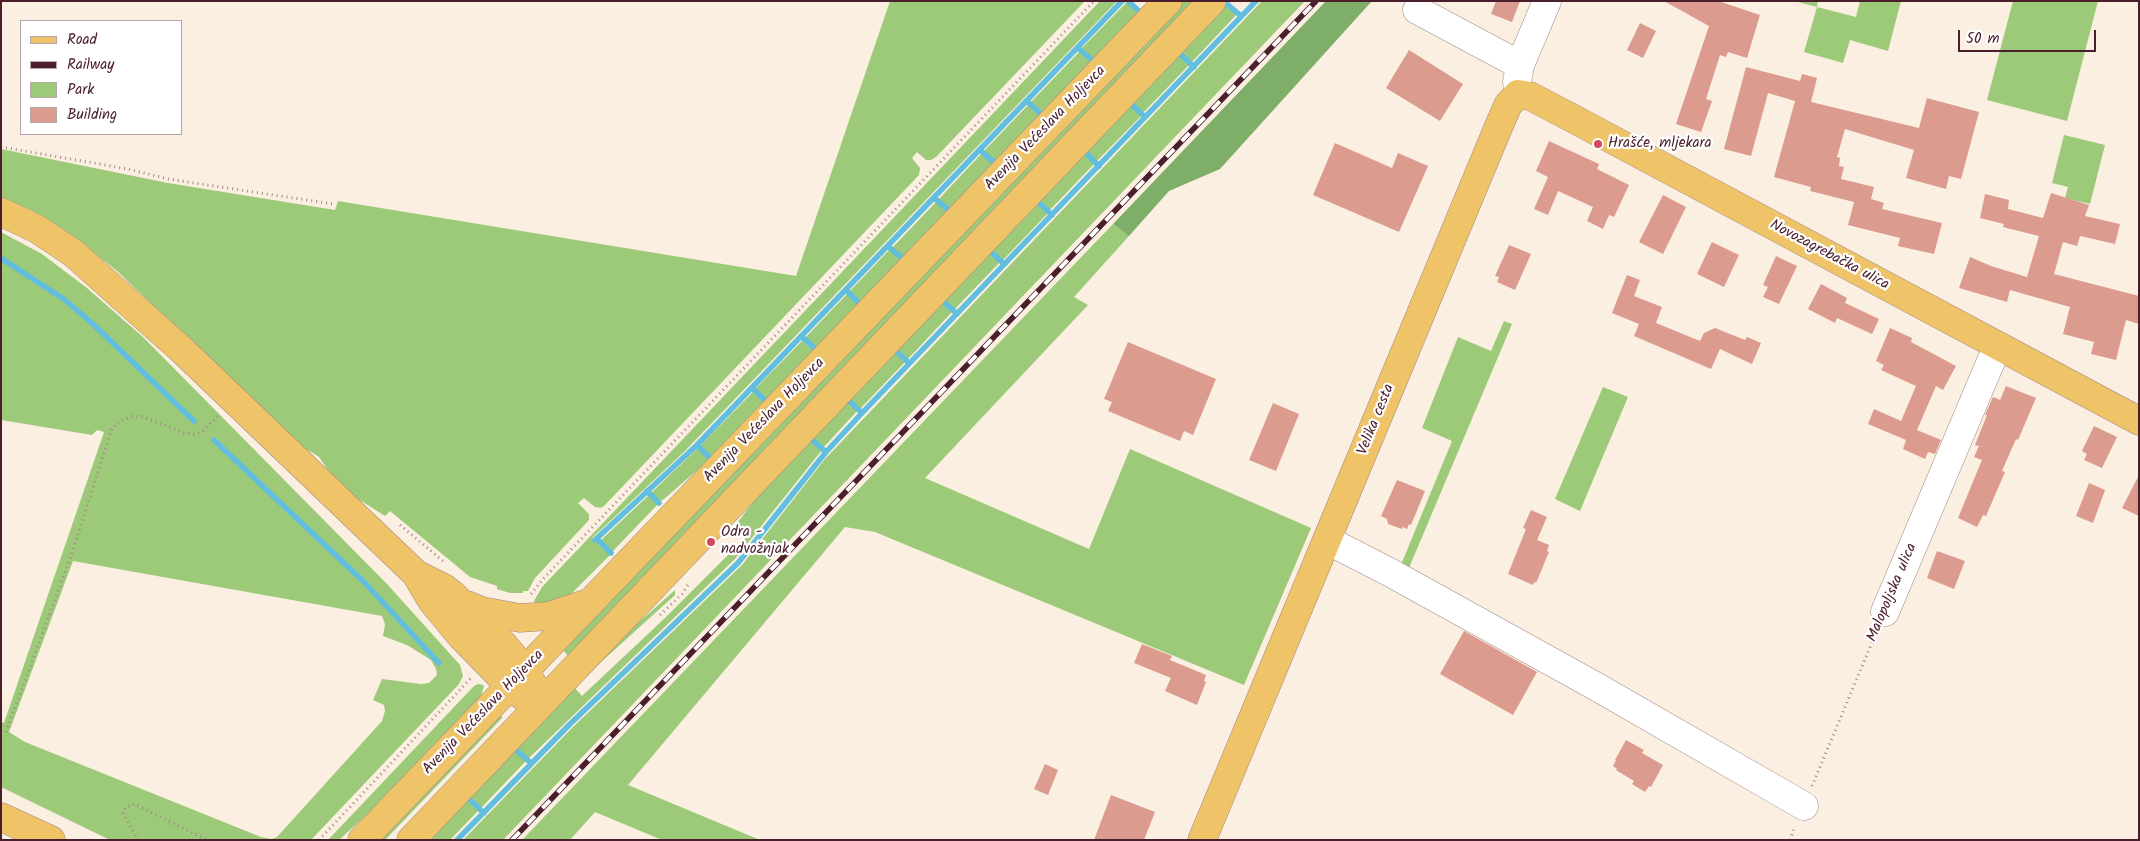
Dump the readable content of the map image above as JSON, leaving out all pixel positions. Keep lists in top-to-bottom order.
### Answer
{
  "streets": {
    "main road": ["Avenija Većeslava Holjevca", "Novozagrebačka ulica", "Velika cesta"],
    "street": ["Malopoljska ulica"]
  },
  "crossings": [
    ["Novozagrebačka ulica", "Velika cesta"],
    ["Novozagrebačka ulica", "Malopoljska ulica"]
  ],
  "places": ["Hrašće, mljekara", "Odra - nadvožnjak"],
  "legend": [
    "Road",
    "Railway",
    "Park",
    "Building"
  ],
  "scale_bar": "50 m"
}
